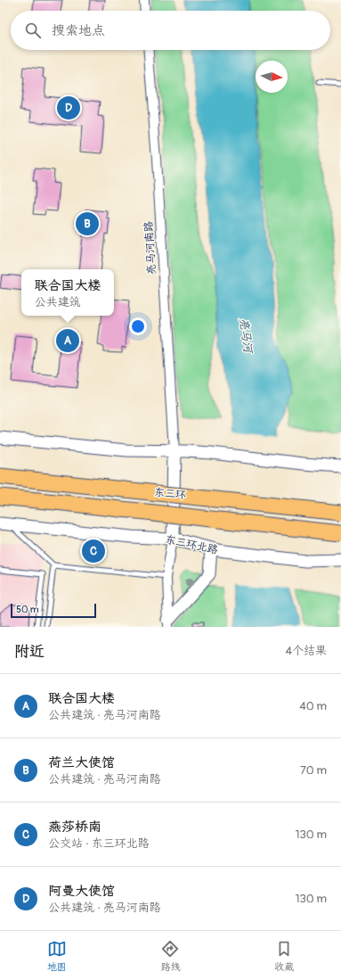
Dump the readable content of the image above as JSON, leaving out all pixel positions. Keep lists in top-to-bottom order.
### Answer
{
  "streets": {
    "highway": ["东三环"],
    "street": ["亮马河南路", "东三环北路"]
  },
  "water": ["亮马河"],
  "scale_bar": "50 m",
  "north": "right",
  "page": {
    "search": "搜索地点",
    "pins": [
      "D",
      "B",
      "A",
      "C"
    ],
    "popup": ["联合国大楼", "公共建筑"],
    "scale": "50 m",
    "heading": ["附近", "4个结果"],
    "list": [
      {
        "mark": "A",
        "name": "联合国大楼",
        "note": "公共建筑 · 亮马河南路",
        "value": "40 m"
      },
      {
        "mark": "B",
        "name": "荷兰大使馆",
        "note": "公共建筑 · 亮马河南路",
        "value": "70 m"
      },
      {
        "mark": "C",
        "name": "燕莎桥南",
        "note": "公交站 · 东三环北路",
        "value": "130 m"
      },
      {
        "mark": "D",
        "name": "阿曼大使馆",
        "note": "公共建筑 · 亮马河南路",
        "value": "130 m"
      }
    ],
    "nav": ["地图", "路线", "收藏"]
  }
}
